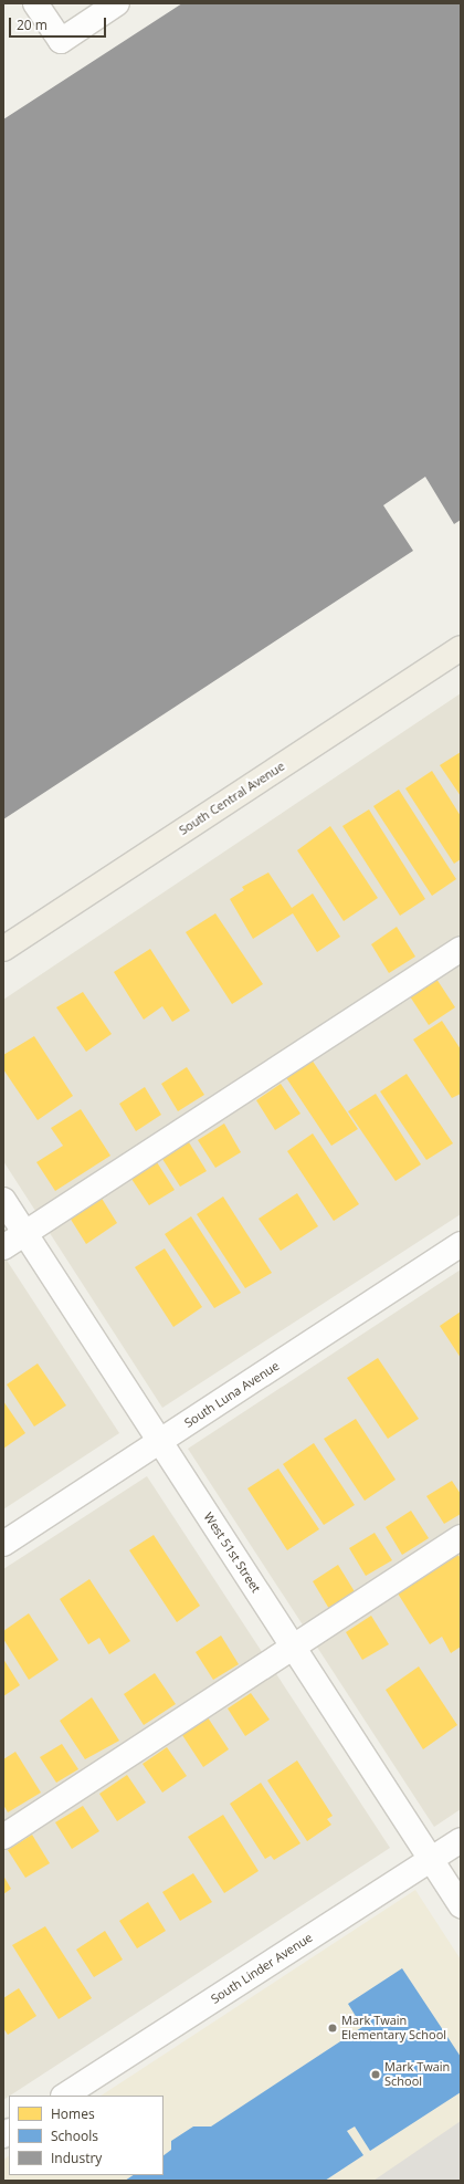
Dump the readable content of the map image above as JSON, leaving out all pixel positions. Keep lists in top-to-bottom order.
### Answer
{
  "streets": {
    "main road": ["South Central Avenue"],
    "street": ["South Luna Avenue", "West 51st Street", "South Linder Avenue"]
  },
  "crossings": [
    ["South Luna Avenue", "West 51st Street"],
    ["West 51st Street", "South Linder Avenue"]
  ],
  "places": ["Mark Twain Elementary School", "Mark Twain School"],
  "legend": ["Homes", "Schools", "Industry"],
  "scale_bar": "20 m"
}
